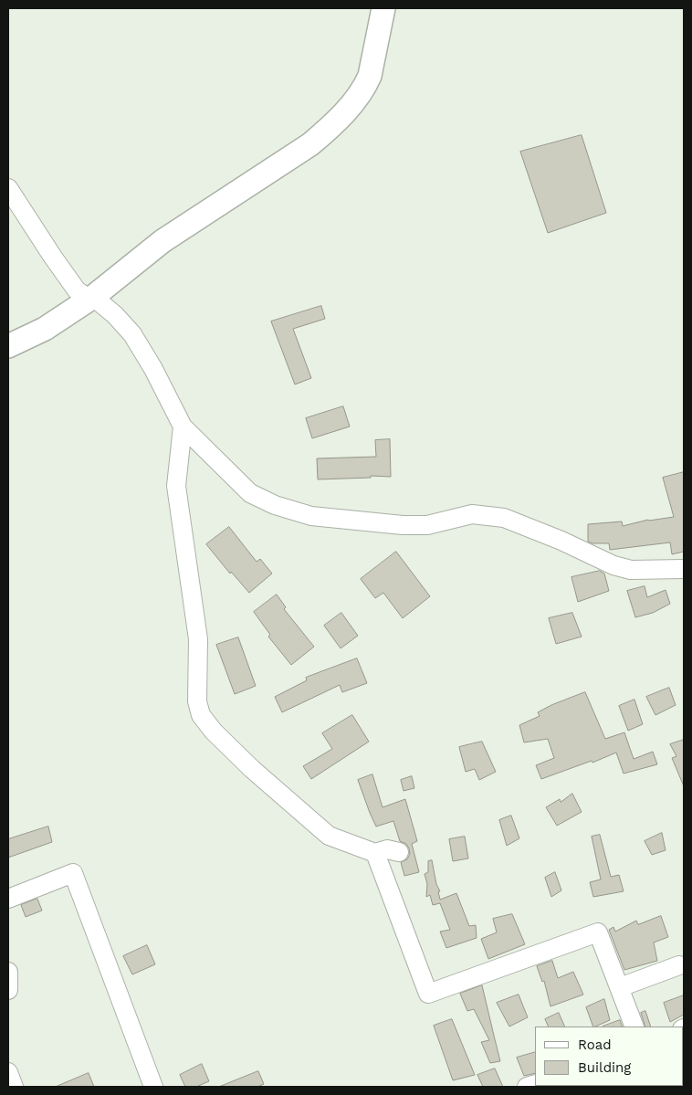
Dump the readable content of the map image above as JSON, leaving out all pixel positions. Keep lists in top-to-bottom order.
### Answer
{
  "legend": ["Road", "Building"]
}
